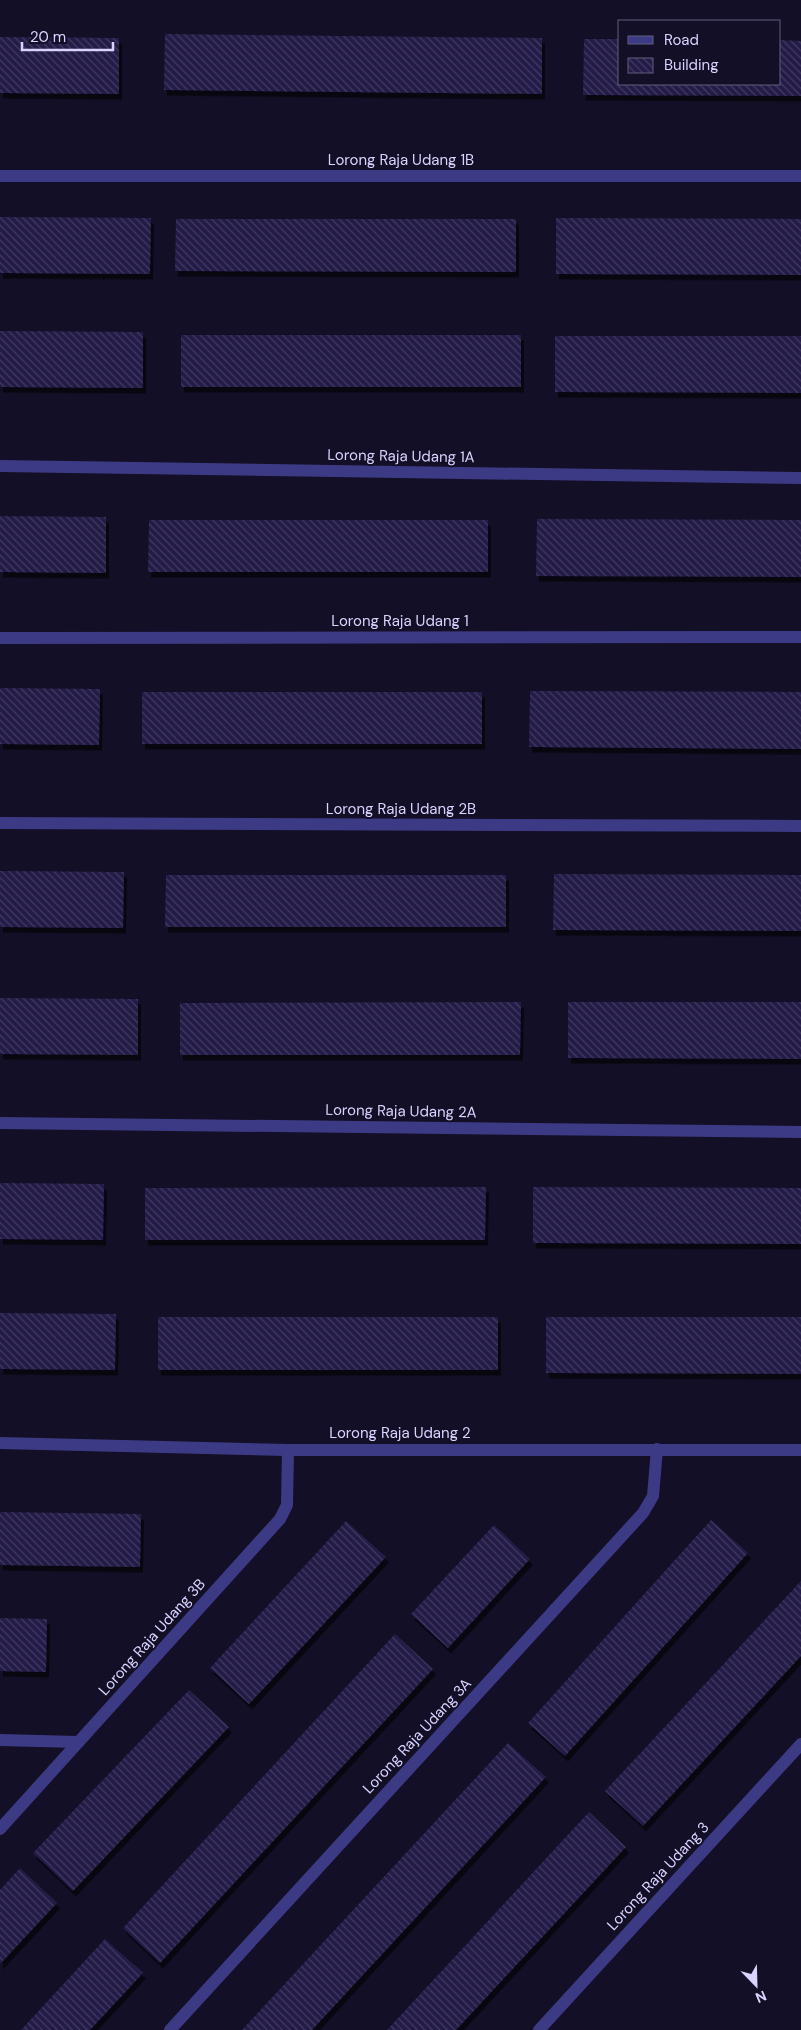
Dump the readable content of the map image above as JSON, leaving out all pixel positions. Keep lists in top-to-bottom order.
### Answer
{
  "streets": {
    "street": [
      "Lorong Raja Udang 1B",
      "Lorong Raja Udang 1A",
      "Lorong Raja Udang 1",
      "Lorong Raja Udang 2B",
      "Lorong Raja Udang 2A",
      "Lorong Raja Udang 2",
      "Lorong Raja Udang 3B",
      "Lorong Raja Udang 3A",
      "Lorong Raja Udang 3"
    ]
  },
  "crossings": [
    ["Lorong Raja Udang 2", "Lorong Raja Udang 3B"],
    ["Lorong Raja Udang 2", "Lorong Raja Udang 3A"]
  ],
  "legend": ["Road", "Building"],
  "scale_bar": "20 m",
  "north": "bottom right"
}
